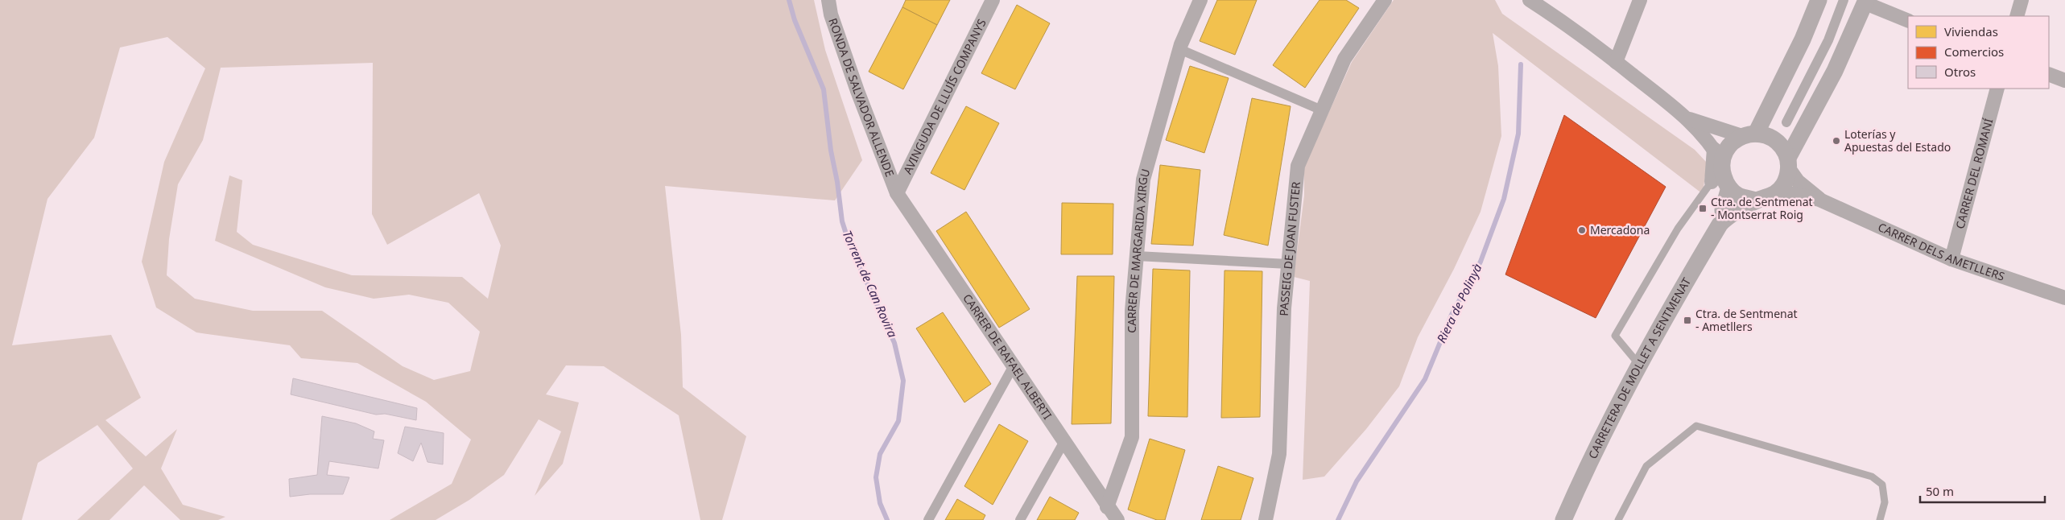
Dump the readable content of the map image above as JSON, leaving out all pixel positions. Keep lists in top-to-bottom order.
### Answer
{
  "streets": {
    "street": [
      "RONDA DE SALVADOR ALLENDE",
      "AVINGUDA DE LLUÍS COMPANYS",
      "CARRER DEL ROMANÍ",
      "PASSEIG DE JOAN FUSTER",
      "CARRER DE MARGARIDA XIRGU",
      "CARRER DELS AMETLLERS",
      "CARRER DE RAFAEL ALBERTI",
      "CARRETERA DE MOLLET A SENTMENAT"
    ]
  },
  "crossings": [
    ["RONDA DE SALVADOR ALLENDE", "AVINGUDA DE LLUÍS COMPANYS"],
    ["RONDA DE SALVADOR ALLENDE", "CARRER DE RAFAEL ALBERTI"],
    ["AVINGUDA DE LLUÍS COMPANYS", "CARRER DE RAFAEL ALBERTI"],
    ["CARRER DEL ROMANÍ", "CARRER DELS AMETLLERS"],
    ["CARRER DE MARGARIDA XIRGU", "CARRER DE RAFAEL ALBERTI"]
  ],
  "water": ["Torrent de Can Rovira", "Riera de Polinyà"],
  "places": {
    "other": ["Loterías y Apuestas del Estado", "Mercadona"],
    "transit": ["Ctra. de Sentmenat - Montserrat Roig", "Ctra. de Sentmenat - Ametllers"]
  },
  "legend": ["Viviendas", "Comercios", "Otros"],
  "scale_bar": "50 m"
}
